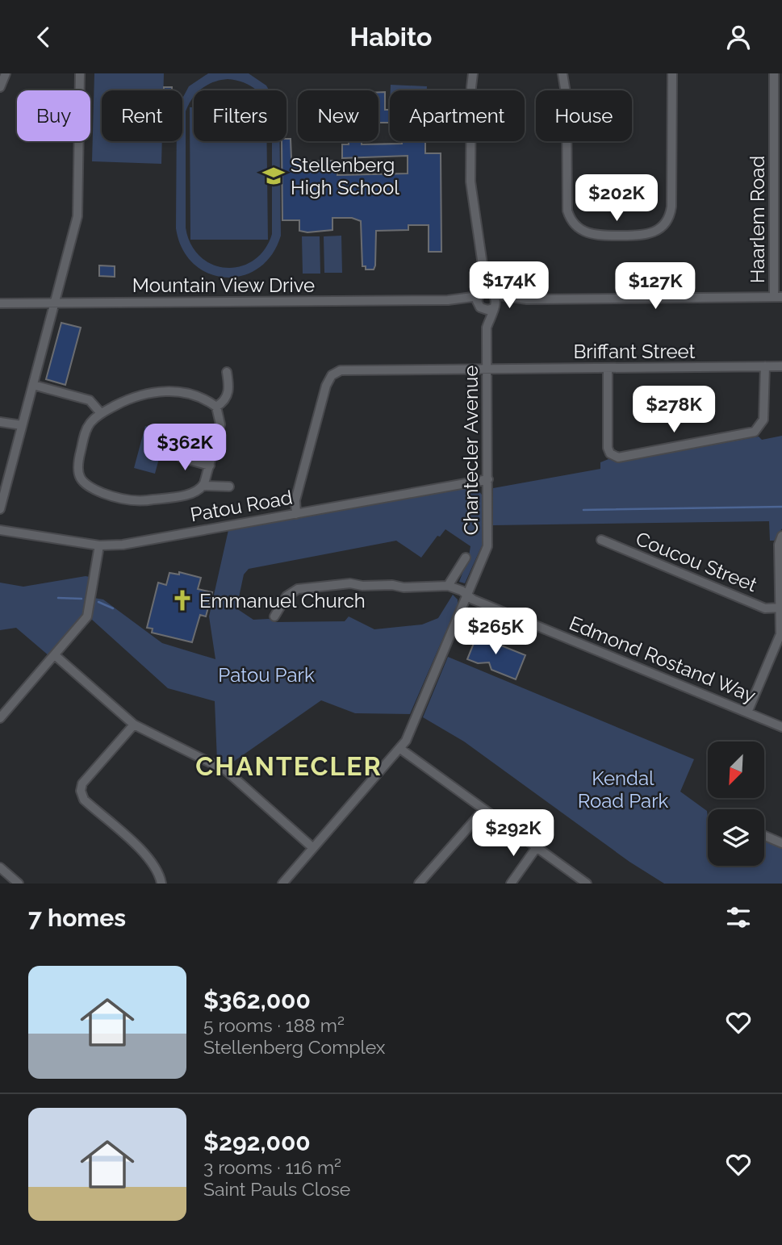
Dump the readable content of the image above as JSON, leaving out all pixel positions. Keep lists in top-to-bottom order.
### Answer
{
  "streets": {
    "street": [
      "Haarlem Road",
      "Mountain View Drive",
      "Briffant Street",
      "Chantecler Avenue",
      "Patou Road",
      "Coucou Street",
      "Edmond Rostand Way"
    ]
  },
  "crossings": [
    ["Mountain View Drive", "Chantecler Avenue"],
    ["Briffant Street", "Chantecler Avenue"],
    ["Briffant Street", "Patou Road"],
    ["Chantecler Avenue", "Patou Road"],
    ["Chantecler Avenue", "Edmond Rostand Way"]
  ],
  "districts": ["CHANTECLER"],
  "parks": ["Patou Park", "Kendal Road Park"],
  "places": {
    "school or university": ["Stellenberg High School"],
    "church": ["Emmanuel Church"]
  },
  "north": "bottom left",
  "page": {
    "header": "Habito",
    "chip": [
      "Buy",
      "Rent",
      "Filters",
      "New",
      "Apartment",
      "House"
    ],
    "price": [
      "$202K",
      "$174K",
      "$127K",
      "$278K",
      "$362K",
      "$265K",
      "$292K"
    ],
    "heading": "7 homes",
    "list": [
      {
        "name": "$362,000",
        "note": "5 rooms · 188 m² · Stellenberg Complex"
      },
      {
        "name": "$292,000",
        "note": "3 rooms · 116 m² · Saint Pauls Close"
      }
    ]
  }
}
